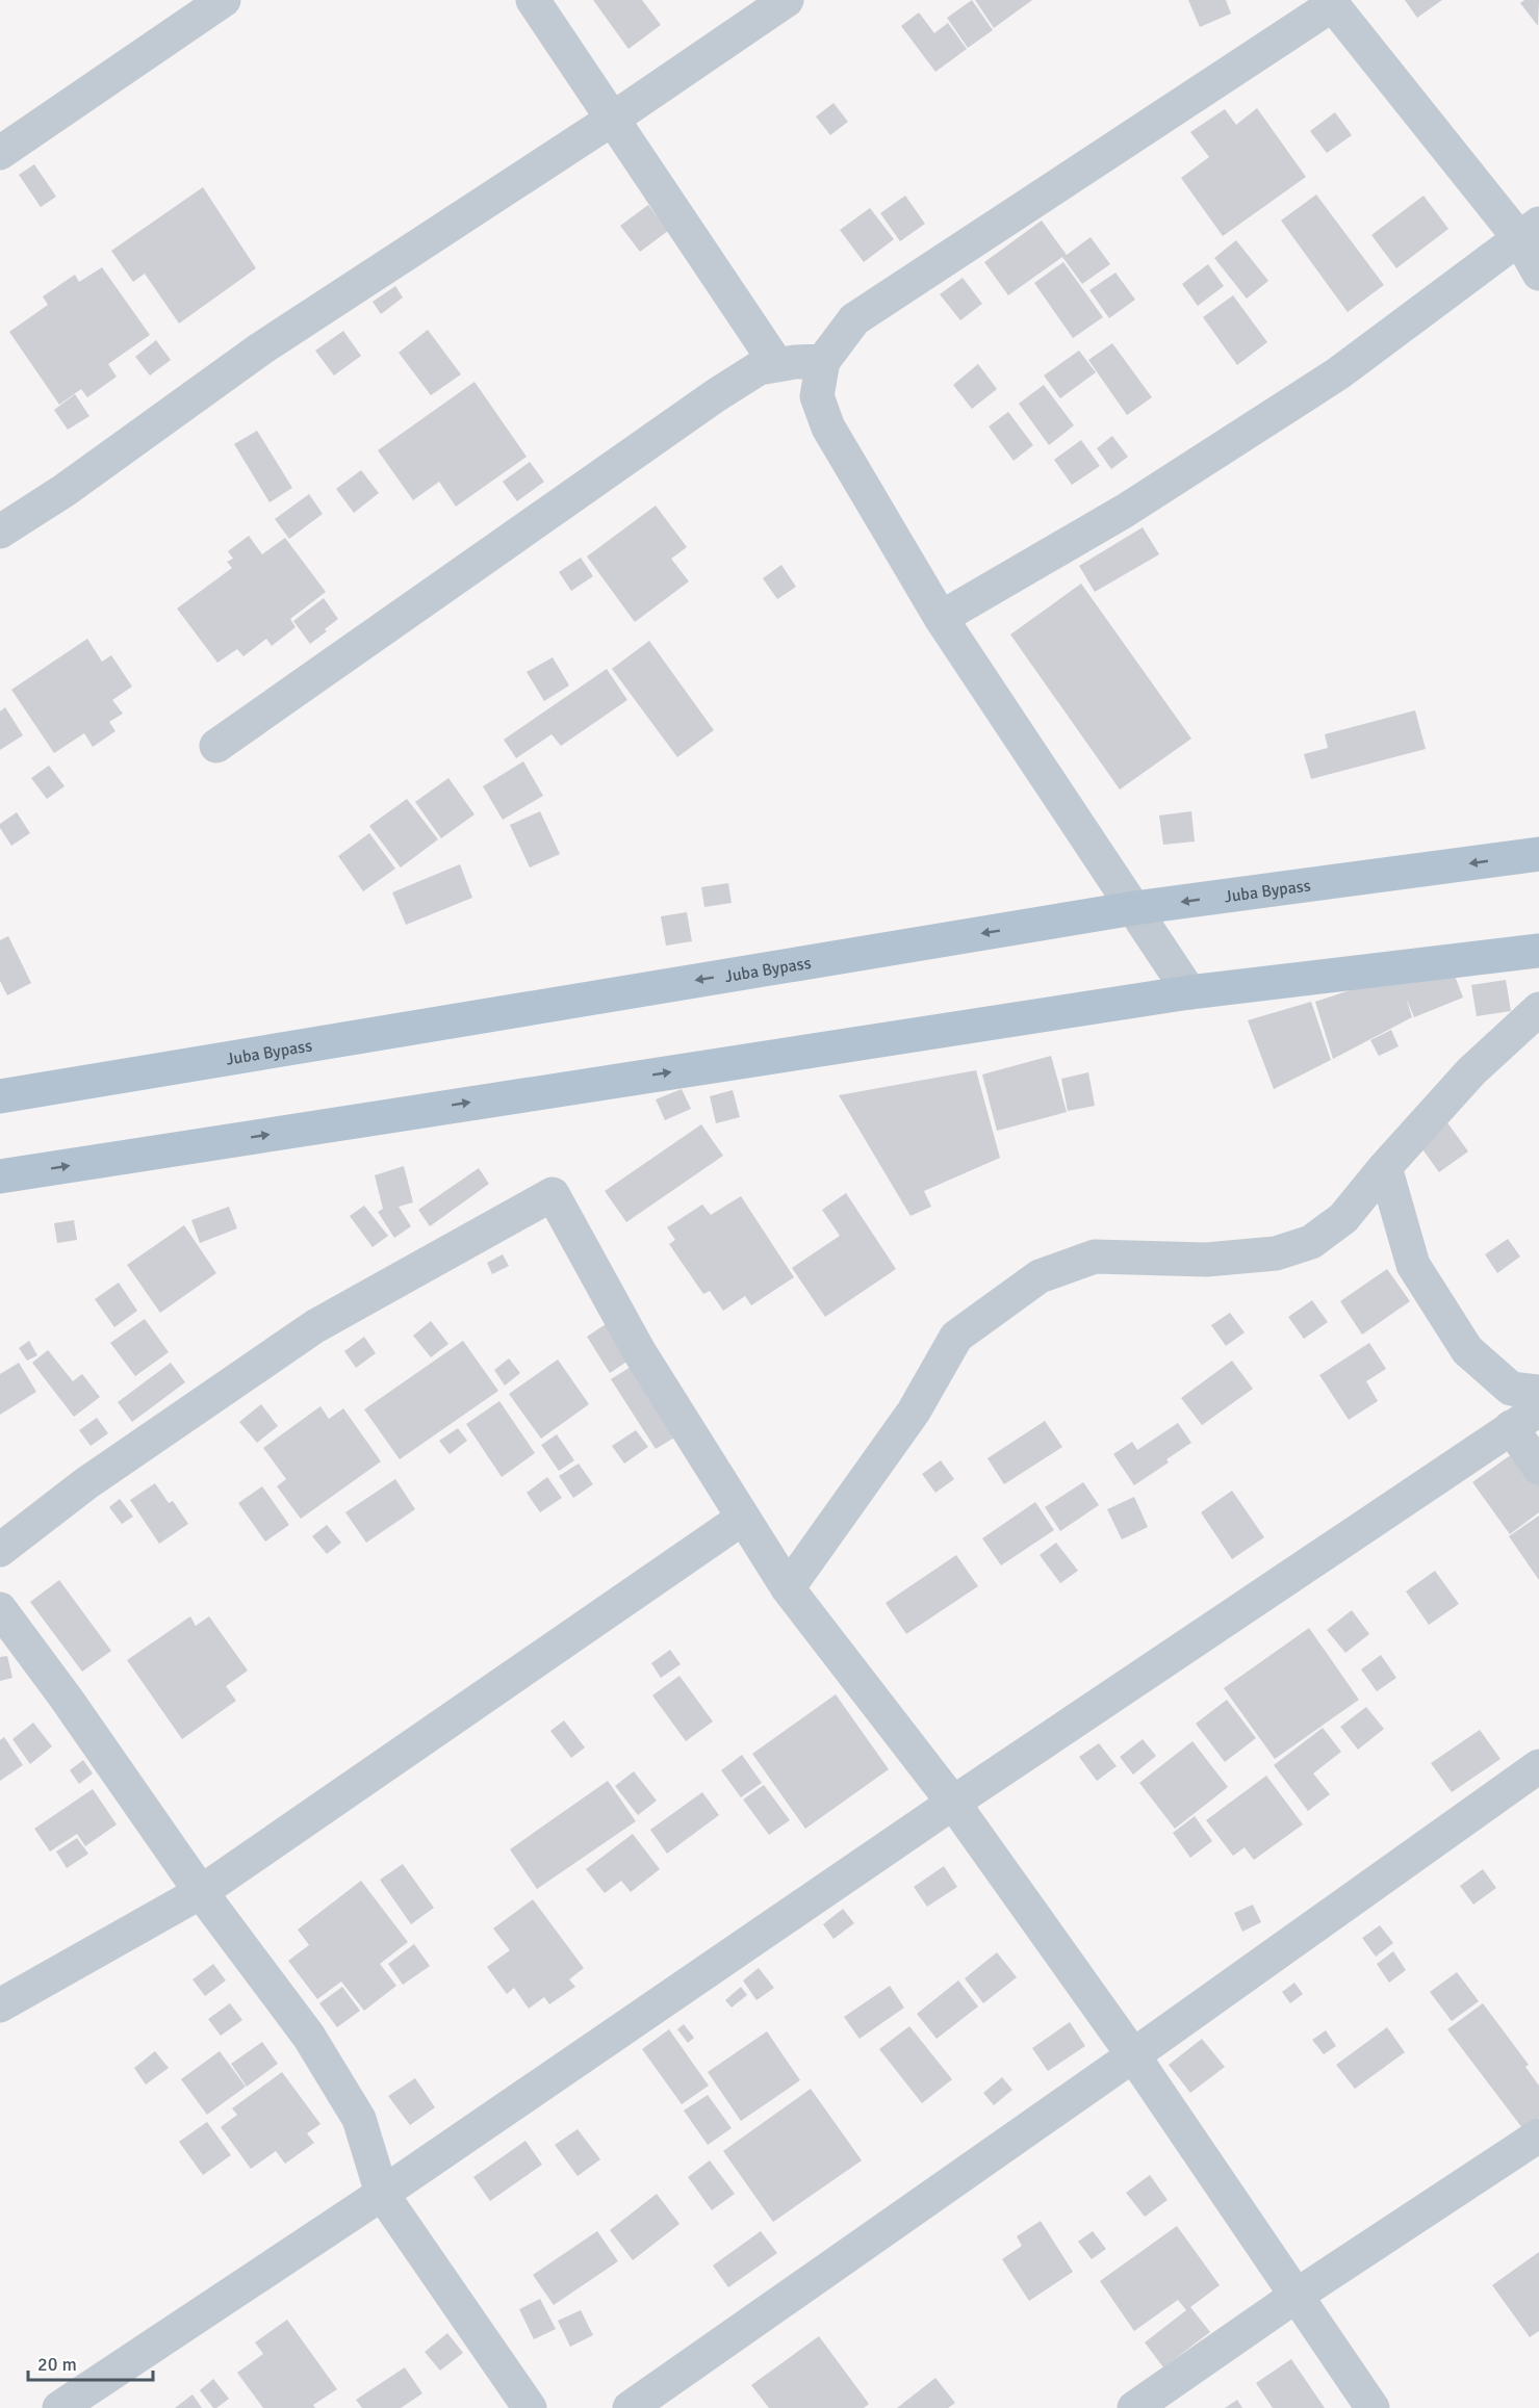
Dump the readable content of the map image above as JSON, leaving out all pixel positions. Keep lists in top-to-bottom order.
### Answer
{
  "streets": {
    "main road": ["Juba Bypass"]
  },
  "scale_bar": "20 m"
}
